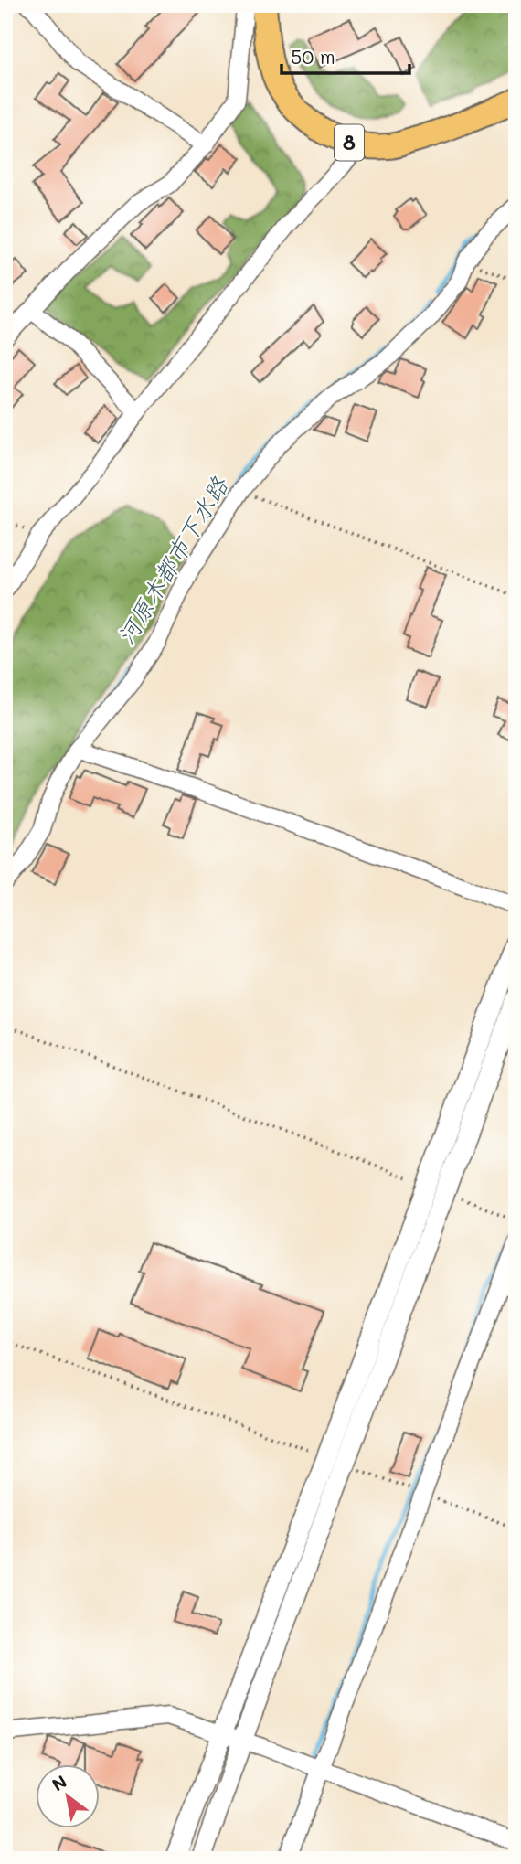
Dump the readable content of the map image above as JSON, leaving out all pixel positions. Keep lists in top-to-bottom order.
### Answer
{
  "streets": {
    "main road": ["8"]
  },
  "water": ["河原木都市下水路"],
  "scale_bar": "50 m",
  "north": "top left"
}
